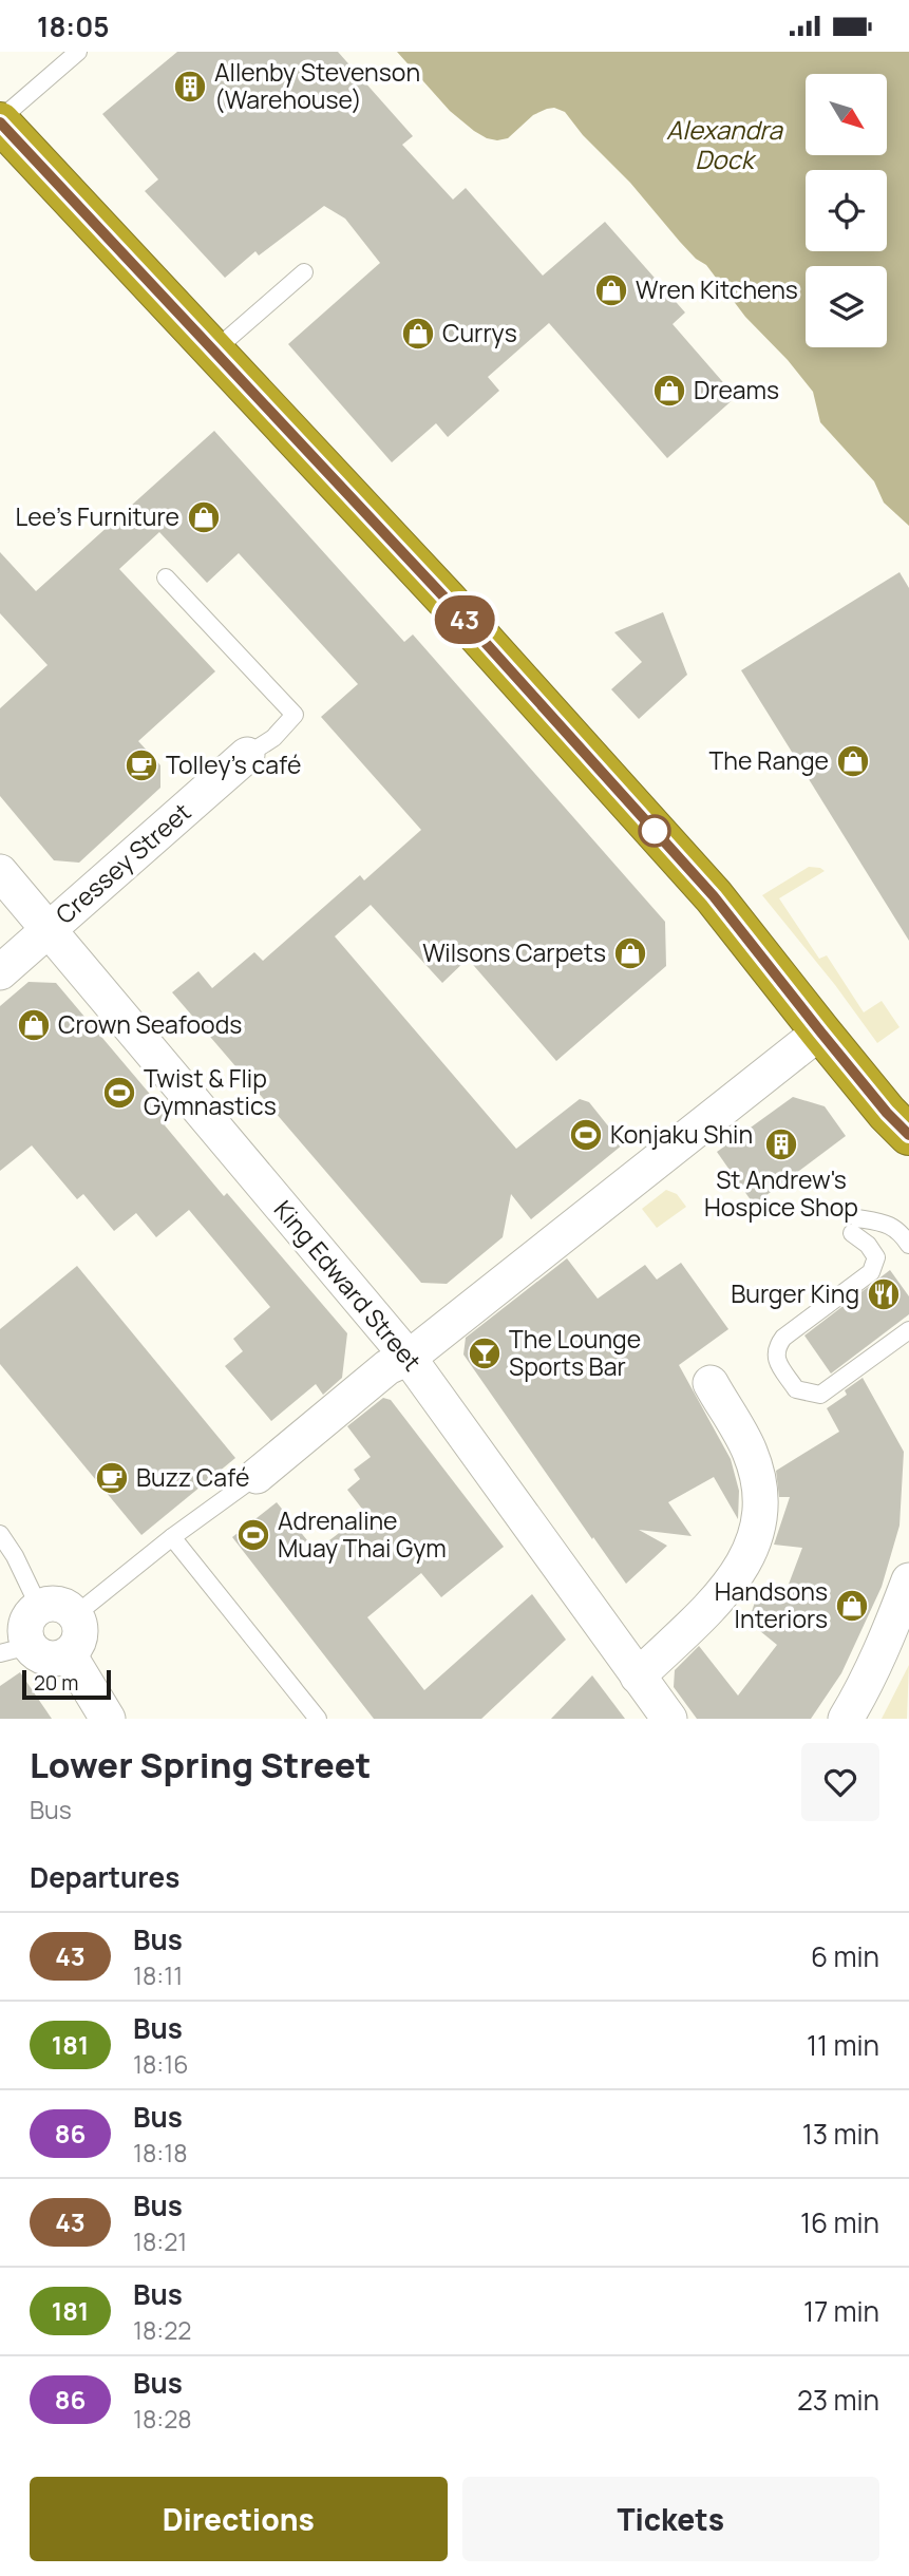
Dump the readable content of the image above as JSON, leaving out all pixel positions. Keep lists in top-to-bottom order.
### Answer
{
  "streets": {
    "street": ["Cressey Street", "King Edward Street"]
  },
  "crossings": [
    ["Cressey Street", "King Edward Street"]
  ],
  "water": ["Alexandra Dock"],
  "places": {
    "building": ["Allenby Stevenson (Warehouse)", "St Andrew's Hospice Shop"],
    "shop": [
      "Wren Kitchens",
      "Currys",
      "Dreams",
      "Lee's Furniture",
      "The Range",
      "Wilsons Carpets",
      "Crown Seafoods",
      "Handsons Interiors"
    ],
    "cafe": ["Tolley's café", "Buzz Café"],
    "sports": ["Twist & Flip Gymnastics", "Konjaku Shin", "Adrenaline Muay Thai Gym"],
    "restaurant": ["Burger King"],
    "bar": ["The Lounge Sports Bar"]
  },
  "lines": ["bus line 43"],
  "scale_bar": "20 m",
  "north": "bottom right",
  "page": {
    "status": "18:05",
    "on_map": "43",
    "scale": "20 m",
    "heading": [
      ["Lower Spring Street", "Bus"],
      "Departures"
    ],
    "list": [
      {
        "mark": "43",
        "name": "Bus",
        "note": "18:11",
        "value": "6 min"
      },
      {
        "mark": "181",
        "name": "Bus",
        "note": "18:16",
        "value": "11 min"
      },
      {
        "mark": "86",
        "name": "Bus",
        "note": "18:18",
        "value": "13 min"
      },
      {
        "mark": "43",
        "name": "Bus",
        "note": "18:21",
        "value": "16 min"
      },
      {
        "mark": "181",
        "name": "Bus",
        "note": "18:22",
        "value": "17 min"
      },
      {
        "mark": "86",
        "name": "Bus",
        "note": "18:28",
        "value": "23 min"
      }
    ],
    "buttons": ["Directions", "Tickets"]
  }
}
